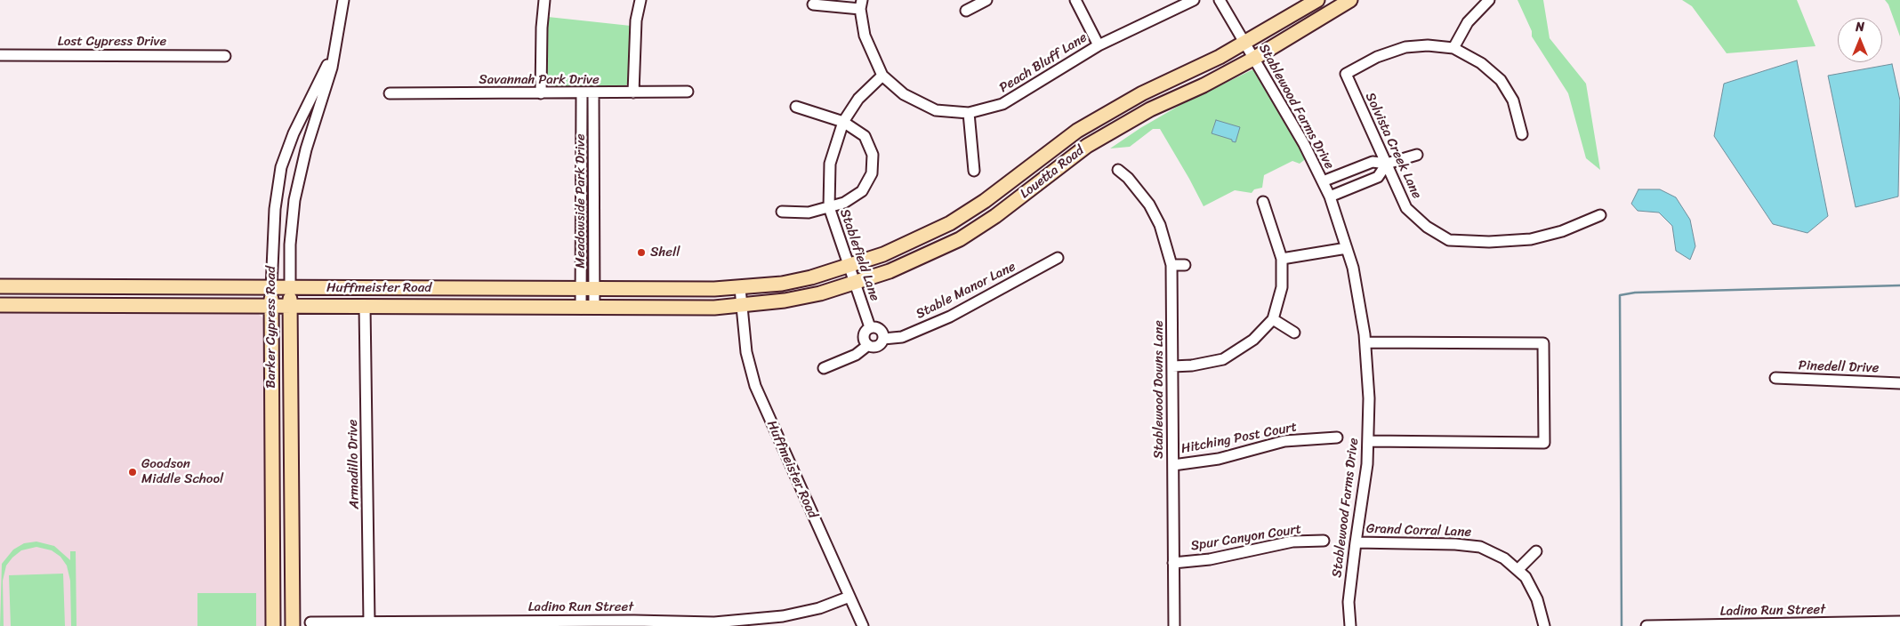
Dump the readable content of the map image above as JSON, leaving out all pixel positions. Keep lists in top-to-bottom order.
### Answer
{
  "streets": {
    "main road": ["Louetta Road", "Huffmeister Road", "Barker Cypress Road"],
    "street": [
      "Lost Cypress Drive",
      "Peach Bluff Lane",
      "Savannah Park Drive",
      "Stablewood Farms Drive",
      "Solvista Creek Lane",
      "Meadowside Park Drive",
      "Stablefield Lane",
      "Stable Manor Lane",
      "Pinedell Drive",
      "Stablewood Downs Lane",
      "Hitching Post Court",
      "Armadillo Drive",
      "Grand Corral Lane",
      "Spur Canyon Court",
      "Ladino Run Street"
    ]
  },
  "crossings": [
    ["Peach Bluff Lane", "Stablefield Lane"],
    ["Savannah Park Drive", "Meadowside Park Drive"],
    ["Stablewood Farms Drive", "Louetta Road"],
    ["Stablewood Farms Drive", "Grand Corral Lane"],
    ["Louetta Road", "Stablefield Lane"],
    ["Louetta Road", "Huffmeister Road"],
    ["Meadowside Park Drive", "Huffmeister Road"],
    ["Stablefield Lane", "Stable Manor Lane"],
    ["Huffmeister Road", "Barker Cypress Road"],
    ["Huffmeister Road", "Armadillo Drive"],
    ["Huffmeister Road", "Ladino Run Street"],
    ["Stablewood Downs Lane", "Hitching Post Court"],
    ["Stablewood Downs Lane", "Spur Canyon Court"],
    ["Armadillo Drive", "Ladino Run Street"]
  ],
  "places": ["Shell", "Goodson Middle School"],
  "north": "top"
}
